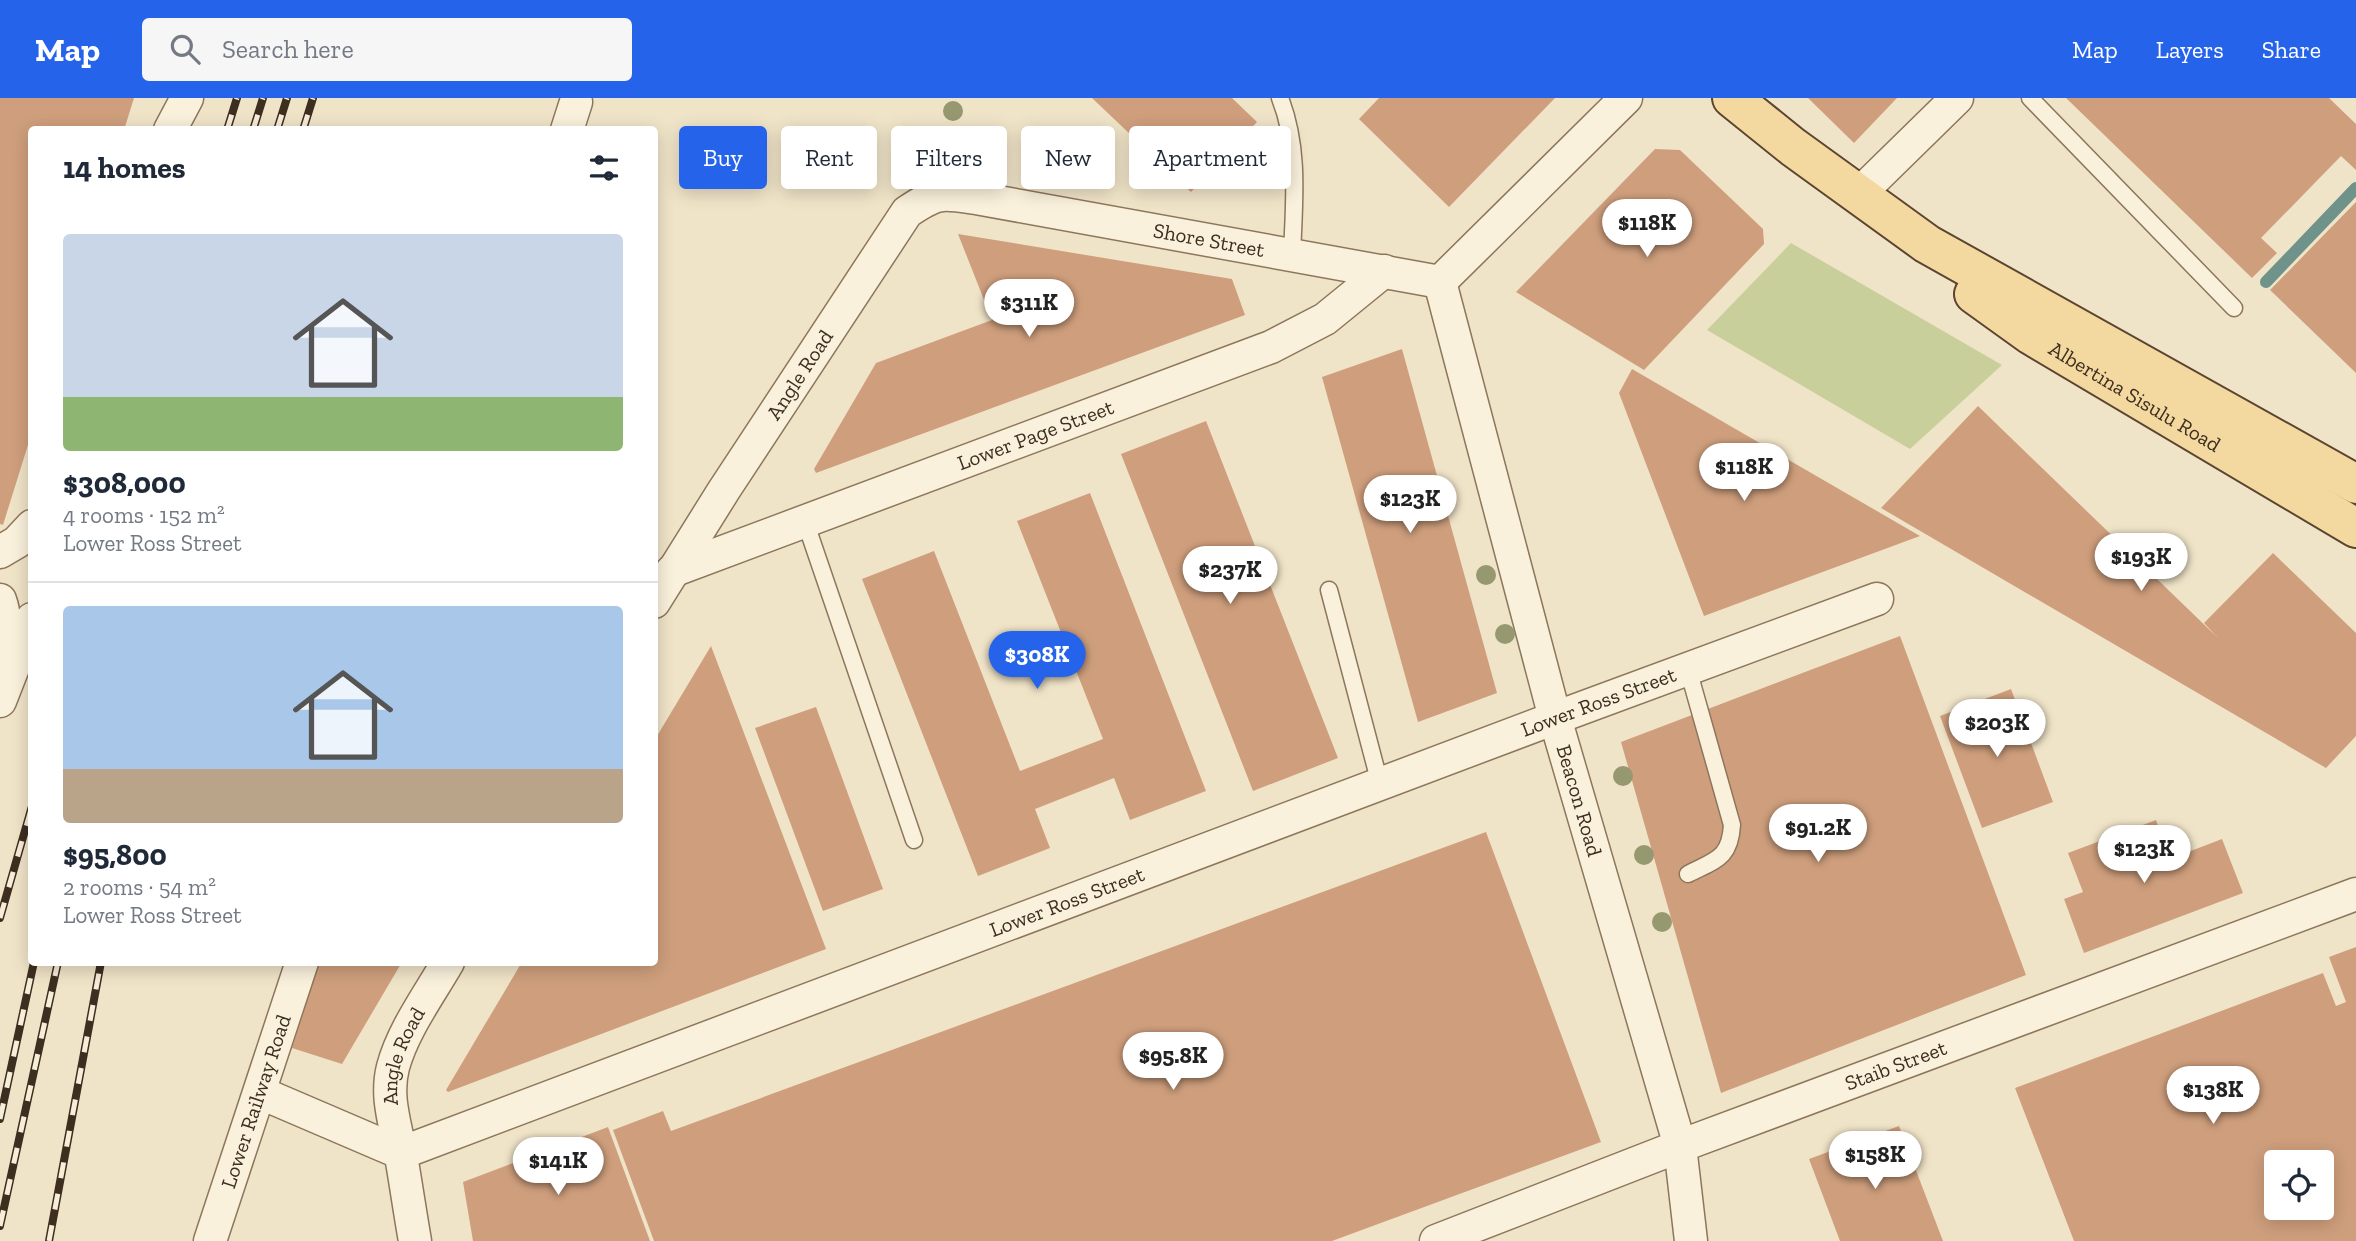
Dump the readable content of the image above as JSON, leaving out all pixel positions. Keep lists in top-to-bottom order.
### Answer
{
  "streets": {
    "main road": ["Albertina Sisulu Road"],
    "street": [
      "Shore Street",
      "Angle Road",
      "Lower Page Street",
      "Lower Ross Street",
      "Beacon Road",
      "Staib Street",
      "Lower Railway Road"
    ]
  },
  "crossings": [
    ["Shore Street", "Angle Road"],
    ["Shore Street", "Lower Page Street"],
    ["Shore Street", "Beacon Road"],
    ["Angle Road", "Lower Page Street"],
    ["Angle Road", "Lower Ross Street"],
    ["Lower Ross Street", "Beacon Road"],
    ["Beacon Road", "Staib Street"]
  ],
  "page": {
    "header": "Map",
    "search": "Search here",
    "nav": ["Map", "Layers", "Share"],
    "chip": [
      "Buy",
      "Rent",
      "Filters",
      "New",
      "Apartment"
    ],
    "heading": "14 homes",
    "price": [
      "$118K",
      "$311K",
      "$118K",
      "$123K",
      "$193K",
      "$237K",
      "$308K",
      "$203K",
      "$91.2K",
      "$123K",
      "$95.8K",
      "$138K",
      "$158K",
      "$141K"
    ],
    "list": [
      {
        "name": "$308,000",
        "note": "4 rooms · 152 m² · Lower Ross Street"
      },
      {
        "name": "$95,800",
        "note": "2 rooms · 54 m² · Lower Ross Street"
      }
    ]
  }
}
